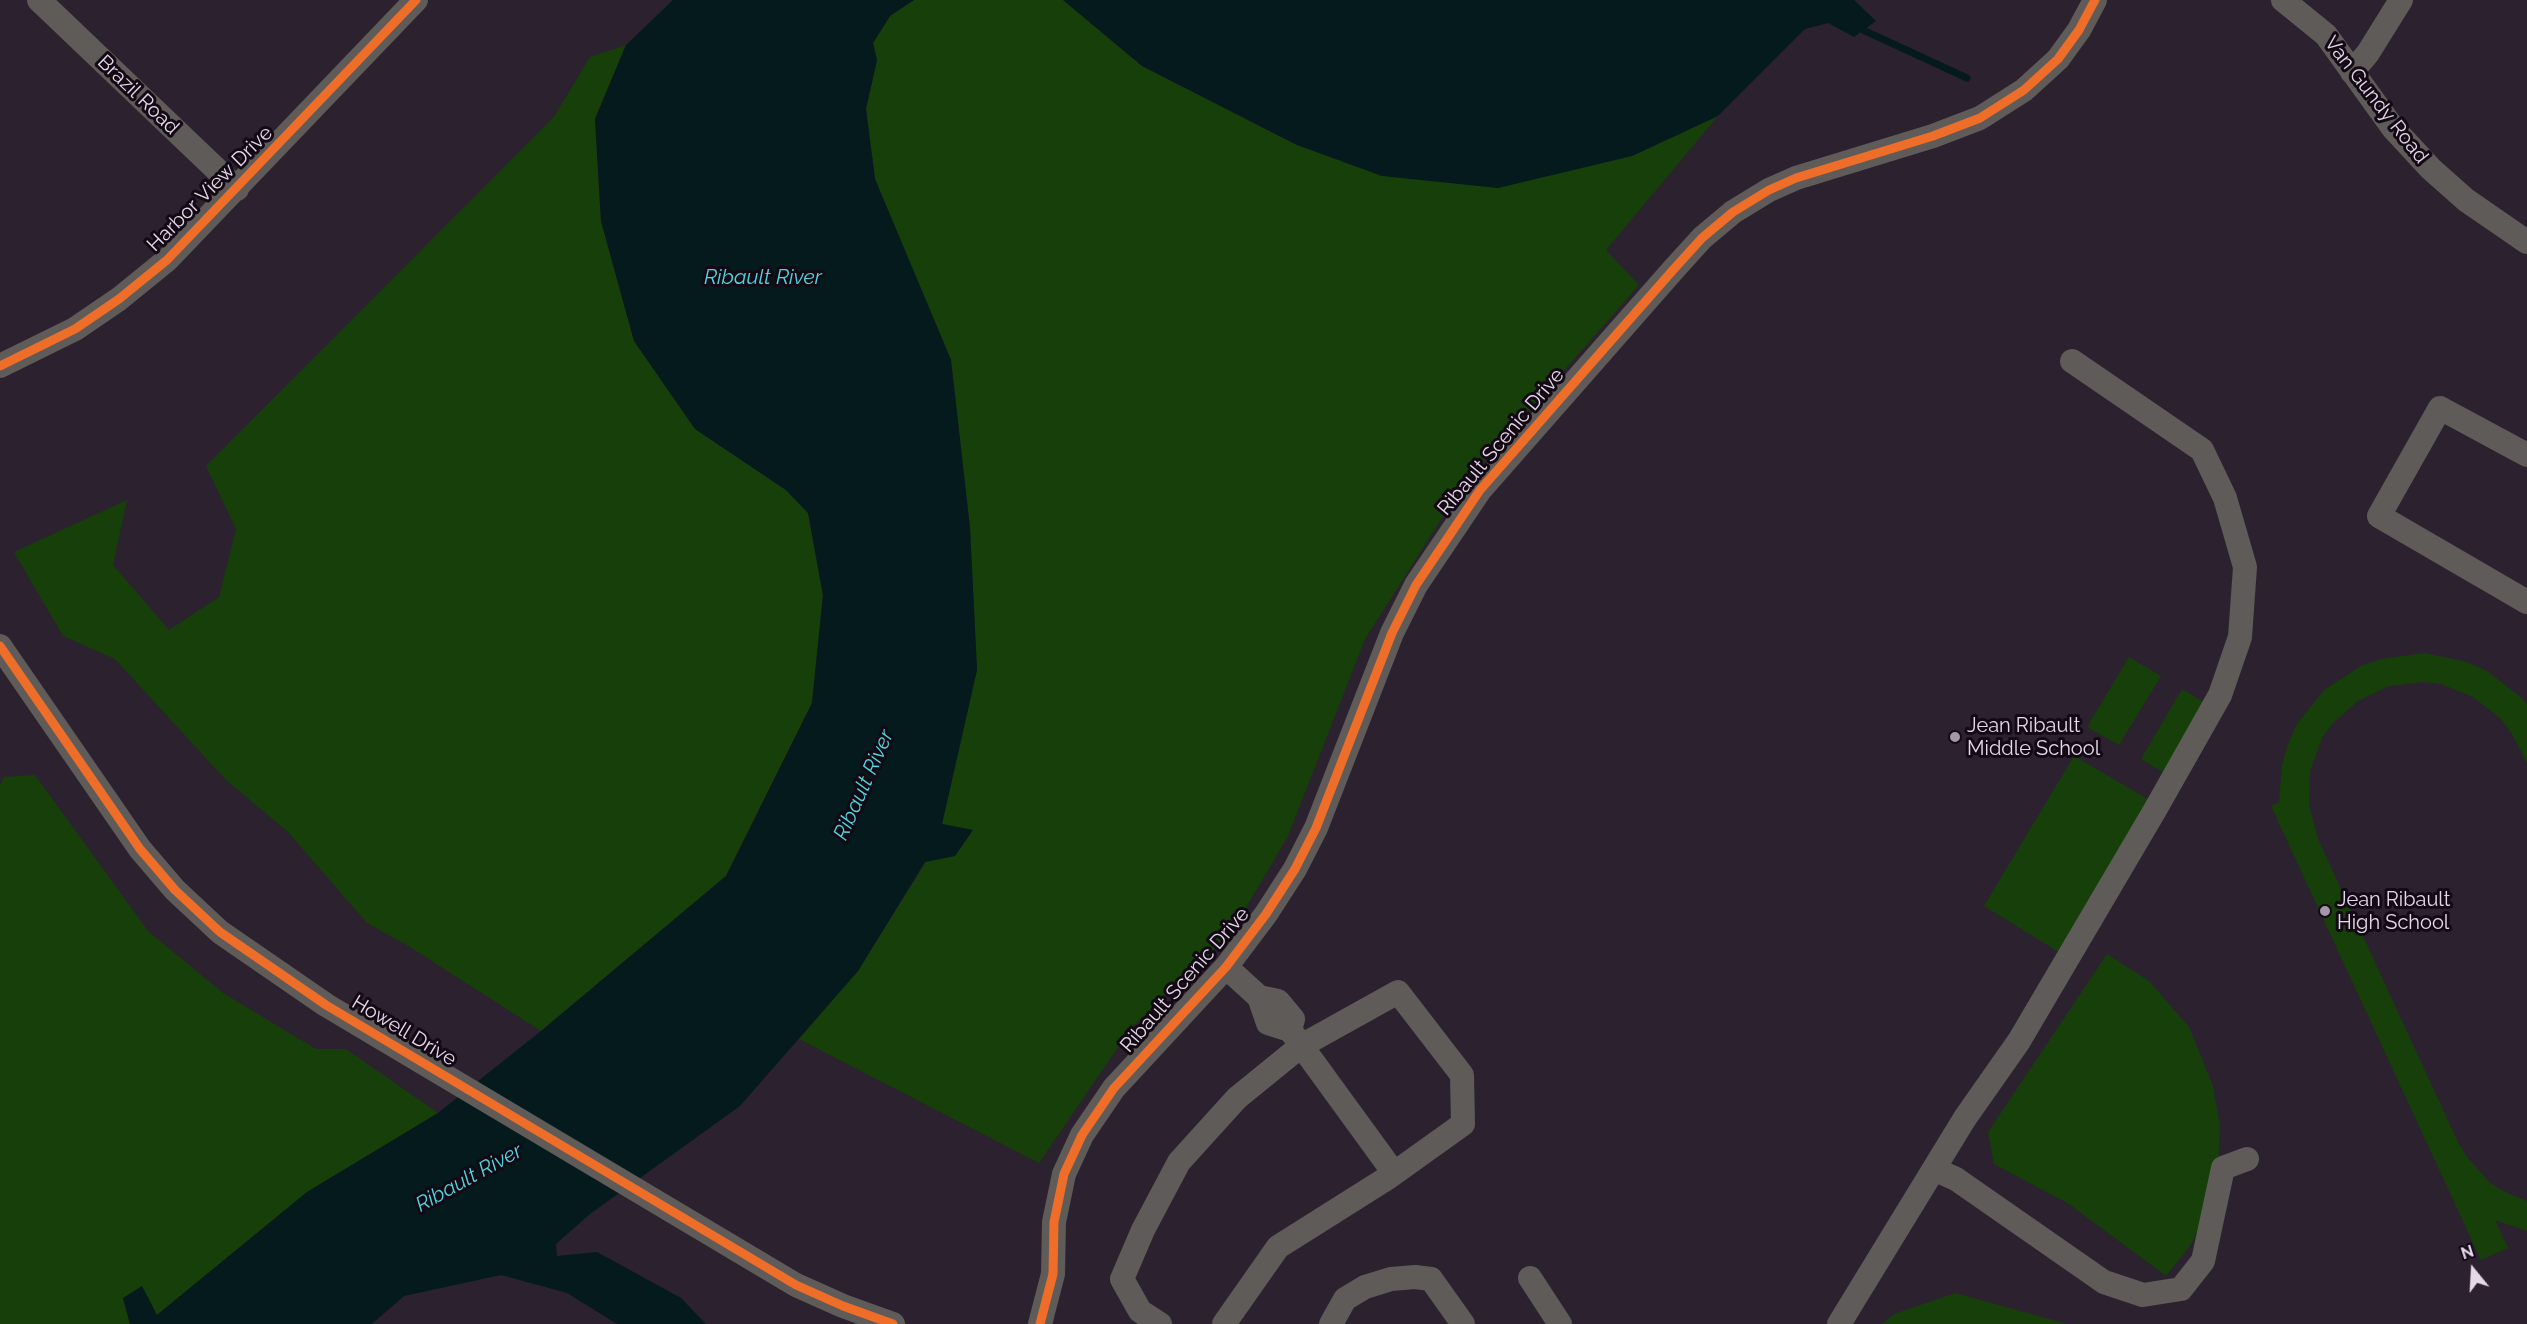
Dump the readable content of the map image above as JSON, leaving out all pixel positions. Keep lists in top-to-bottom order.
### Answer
{
  "streets": {
    "street": [
      "Brazil Road",
      "Van Gundy Road",
      "Harbor View Drive",
      "Ribault Scenic Drive",
      "Howell Drive"
    ]
  },
  "crossings": [
    ["Brazil Road", "Harbor View Drive"]
  ],
  "water": ["Ribault River"],
  "places": ["Jean Ribault Middle School", "Jean Ribault High School"],
  "north": "top"
}
